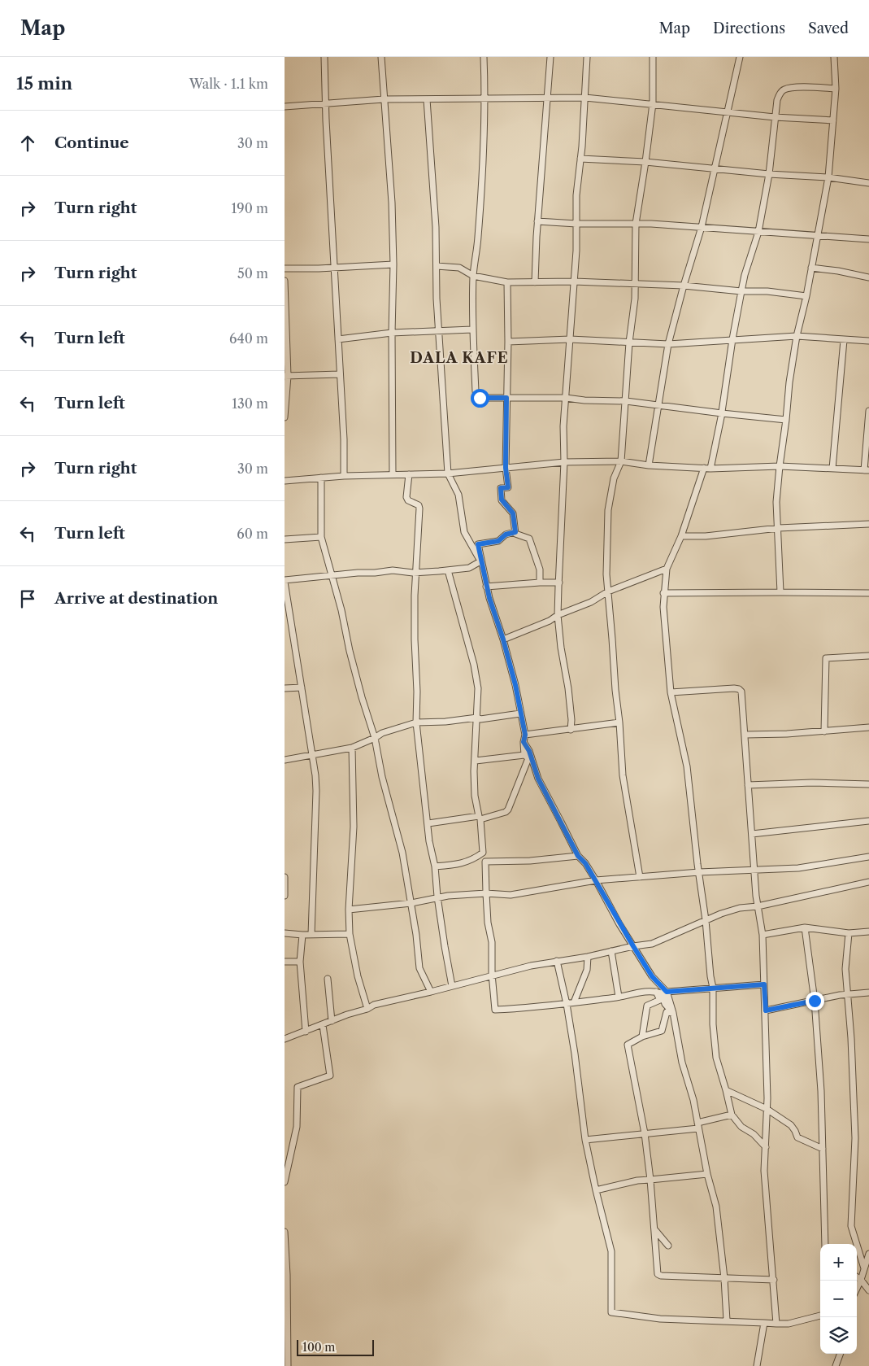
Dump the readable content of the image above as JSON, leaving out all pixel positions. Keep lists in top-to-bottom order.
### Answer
{
  "districts": ["DALA KAFE"],
  "scale_bar": "100 m",
  "page": {
    "header": "Map",
    "nav": ["Map", "Directions", "Saved"],
    "heading": ["15 min", "Walk · 1.1 km"],
    "list": [
      ["Continue", "30 m"],
      ["Turn right", "190 m"],
      ["Turn right", "50 m"],
      ["Turn left", "640 m"],
      ["Turn left", "130 m"],
      ["Turn right", "30 m"],
      ["Turn left", "60 m"],
      "Arrive at destination"
    ],
    "map_buttons": ["+", "−"],
    "scale": "100 m"
  }
}
